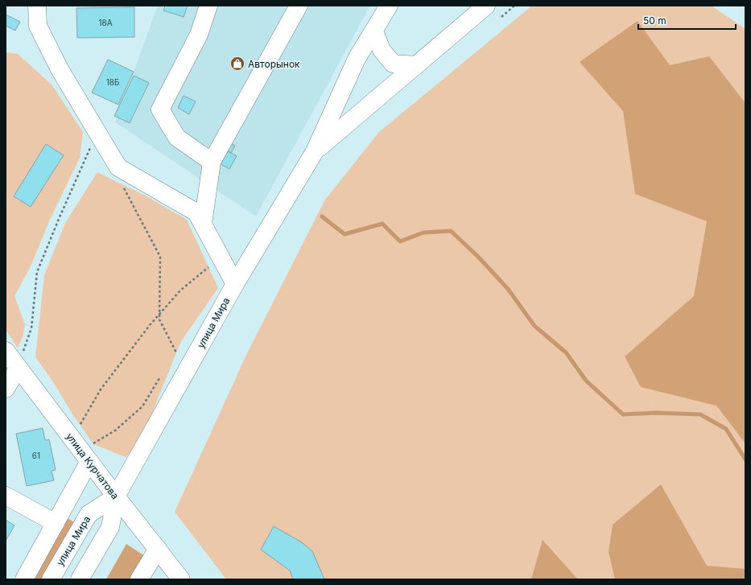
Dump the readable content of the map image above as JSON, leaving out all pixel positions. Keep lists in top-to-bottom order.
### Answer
{
  "streets": {
    "main road": ["улица Мира", "улица Курчатова"]
  },
  "crossings": [
    ["улица Мира", "улица Курчатова"]
  ],
  "places": {
    "shop": ["Авторынок"]
  },
  "house_numbers": ["18А", "18Б", "61"],
  "scale_bar": "50 m"
}
